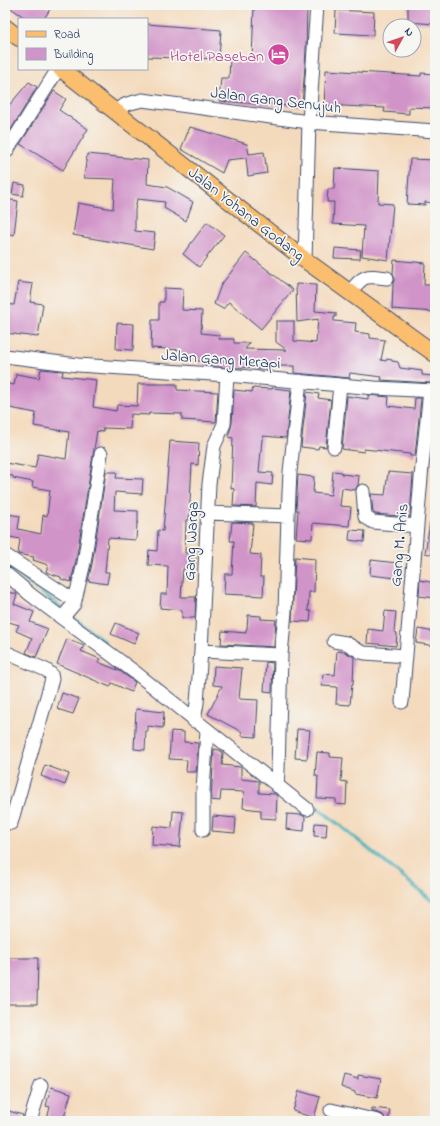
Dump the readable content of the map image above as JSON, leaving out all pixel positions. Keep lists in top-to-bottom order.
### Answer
{
  "streets": {
    "main road": ["Jalan Yohana Godang"],
    "street": [
      "Jalan Gang Senujuh",
      "Jalan Gang Merapi",
      "Gang Warga",
      "Gang M. Anis"
    ]
  },
  "crossings": [
    ["Jalan Gang Senujuh", "Jalan Yohana Godang"],
    ["Jalan Gang Merapi", "Gang Warga"],
    ["Jalan Gang Merapi", "Gang M. Anis"]
  ],
  "places": {
    "hotel": ["Hotel Paseban"]
  },
  "legend": ["Road", "Building"],
  "north": "top right"
}
